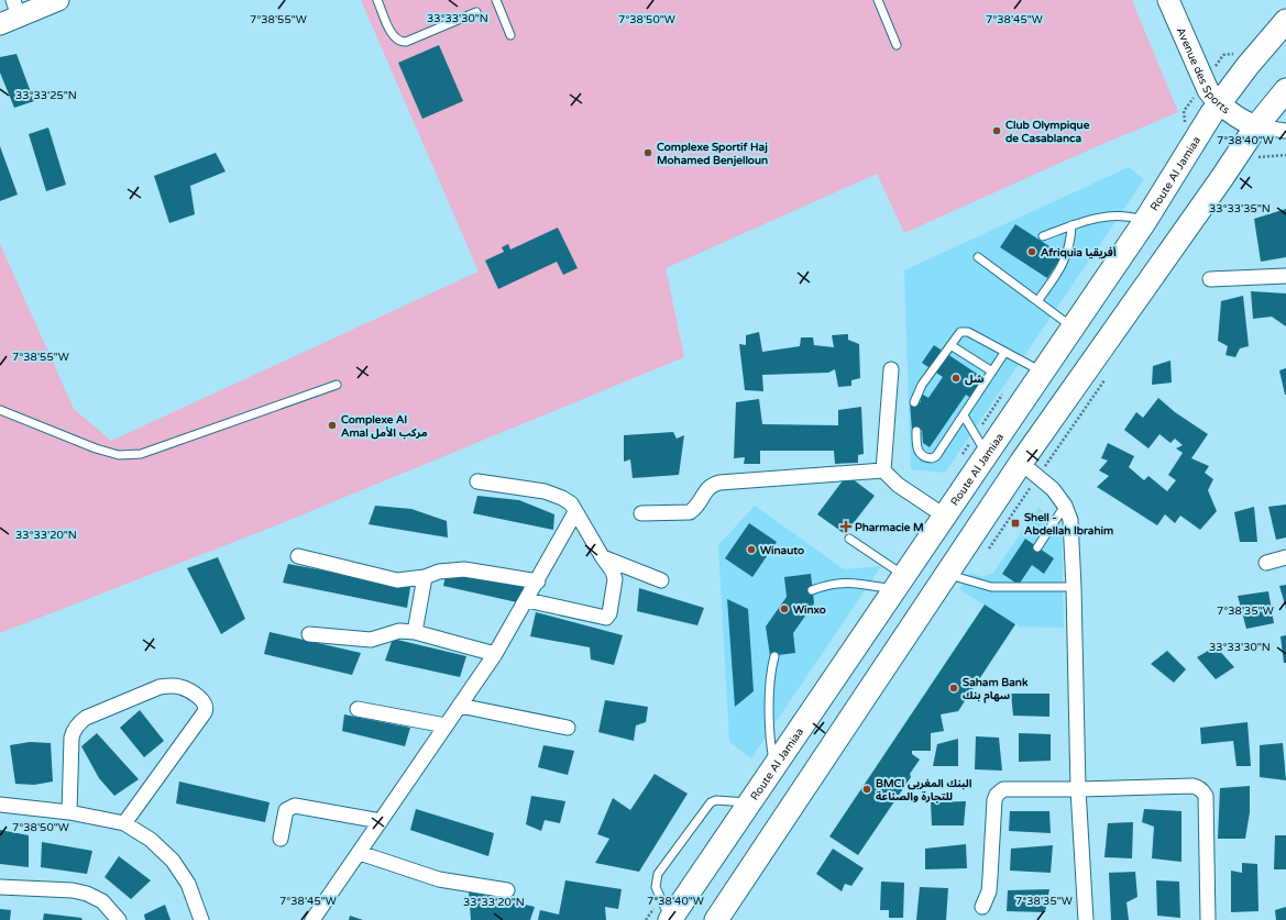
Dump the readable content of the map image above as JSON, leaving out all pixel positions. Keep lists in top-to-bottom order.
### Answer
{
  "streets": {
    "main road": ["Route Al Jamiaa"],
    "street": ["Avenue des Sports"]
  },
  "crossings": [
    ["Avenue des Sports", "Route Al Jamiaa"]
  ],
  "places": {
    "other": [
      "Club Olympique de Casablanca",
      "Complexe Sportif Haj Mohamed Benjelloun",
      "Afriquia أفريقيا",
      "شل",
      "Complexe Al Amal مركب الأمل",
      "Winauto",
      "Winxo",
      "Saham Bank سهام بنك",
      "BMCI البنك المغربي للتجارة والصناعة"
    ],
    "transit": ["Shell - Abdellah Ibrahim"],
    "health": ["Pharmacie M"]
  },
  "coordinates": [
    "33°33'30\"N",
    "7°38'55\"W",
    "7°38'50\"W",
    "7°38'45\"W",
    "33°33'25\"N",
    "7°38'40\"W",
    "33°33'35\"N",
    "33°33'20\"N",
    "7°38'35\"W"
  ]
}
